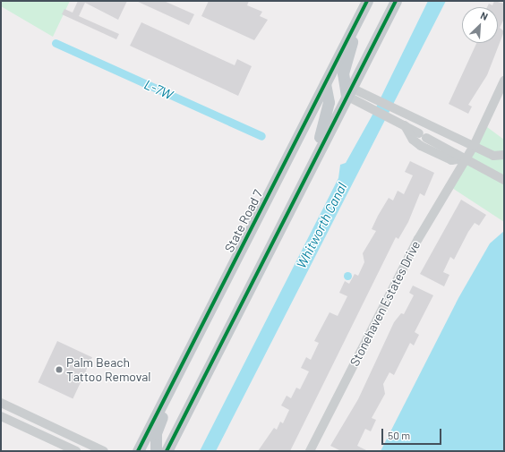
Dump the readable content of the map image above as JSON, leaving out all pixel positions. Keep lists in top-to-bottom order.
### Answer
{
  "streets": {
    "main road": ["State Road 7"],
    "street": ["Stonehaven Estates Drive"]
  },
  "water": ["L-7W", "Whitworth Canal"],
  "places": ["Palm Beach Tattoo Removal"],
  "scale_bar": "50 m",
  "north": "top right"
}
